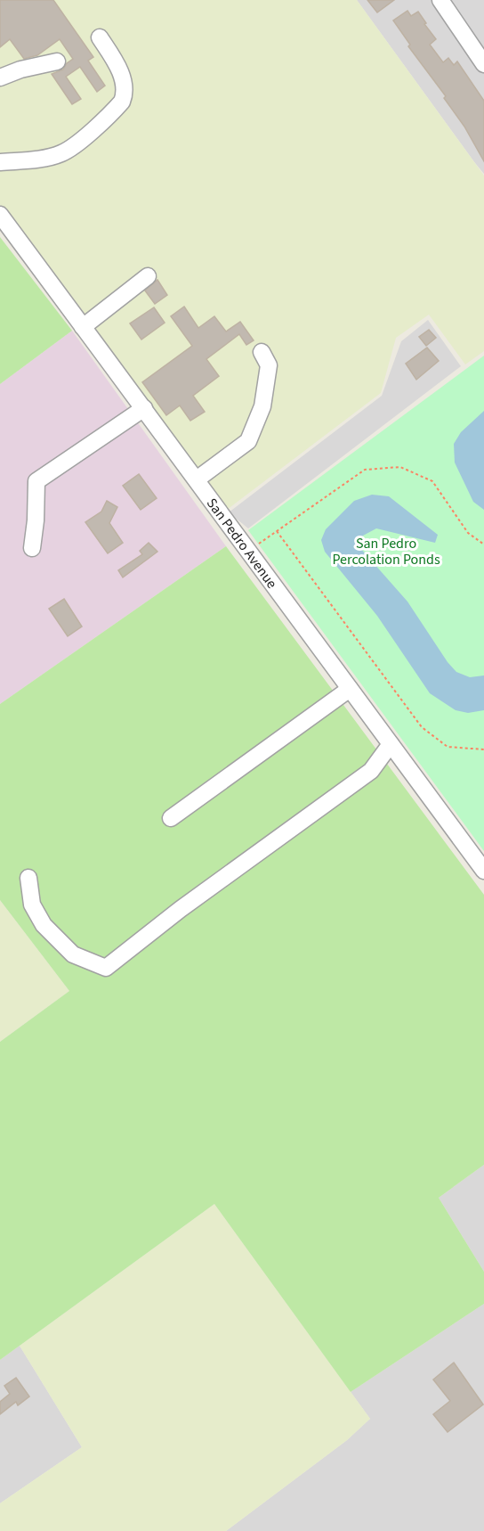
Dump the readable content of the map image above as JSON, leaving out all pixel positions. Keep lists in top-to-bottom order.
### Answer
{
  "streets": {
    "street": ["San Pedro Avenue"]
  },
  "parks": ["San Pedro Percolation Ponds"]
}
